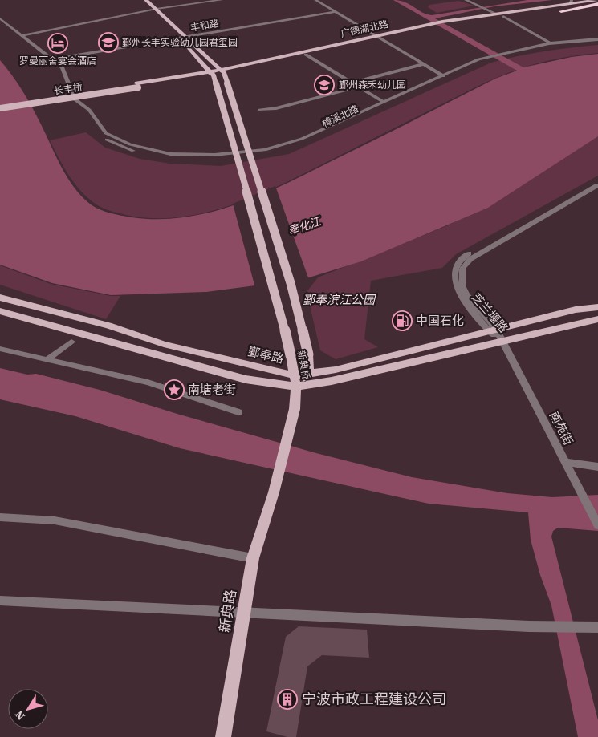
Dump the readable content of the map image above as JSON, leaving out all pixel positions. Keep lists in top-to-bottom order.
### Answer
{
  "streets": {
    "main road": [
      "广德湖北路",
      "长丰桥",
      "鄞奉路",
      "新典桥",
      "新典路"
    ],
    "street": [
      "丰和路",
      "樟溪北路",
      "芝兰堰路",
      "南苑街"
    ]
  },
  "crossings": [
    ["丰和路", "樟溪北路"],
    ["广德湖北路", "长丰桥"],
    ["广德湖北路", "新典桥"],
    ["芝兰堰路", "鄞奉路"],
    ["芝兰堰路", "南苑街"],
    ["鄞奉路", "新典桥"],
    ["鄞奉路", "南苑街"],
    ["鄞奉路", "新典路"],
    ["新典桥", "新典路"]
  ],
  "water": ["奉化江"],
  "parks": ["鄞奉滨江公园"],
  "places": {
    "school or university": ["鄞州长丰实验幼儿园君玺园", "鄞州森禾幼儿园"],
    "hotel": ["罗曼丽舍宴会酒店"],
    "fuel station": ["中国石化"],
    "place": ["南塘老街"],
    "building": ["宁波市政工程建设公司"]
  },
  "north": "bottom left"
}
